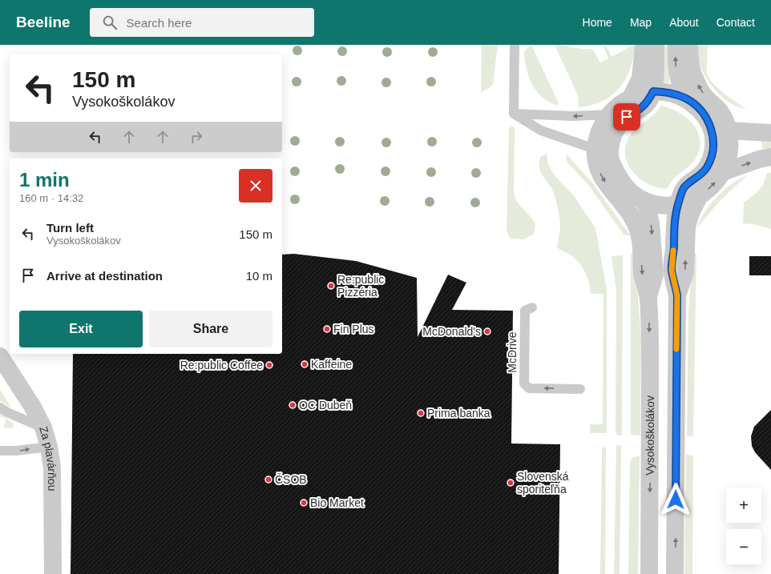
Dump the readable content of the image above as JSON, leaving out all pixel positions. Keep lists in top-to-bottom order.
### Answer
{
  "streets": {
    "street": ["Vysokoškolákov", "Za plavárňou"],
    "lane": ["McDrive"]
  },
  "places": [
    "Re:public Pizzéria",
    "Fin Plus",
    "McDonald's",
    "Kaffeine",
    "Re:public Coffee",
    "OC Dubeň",
    "Prima banka",
    "ČSOB",
    "Slovenská sporiteľňa",
    "Bio Market"
  ],
  "page": {
    "header": "Beeline",
    "search": "Search here",
    "nav": [
      "Home",
      "Map",
      "About",
      "Contact"
    ],
    "turn": ["150 m", "Vysokoškolákov"],
    "heading": ["1 min", "160 m · 14:32"],
    "list": [
      {
        "name": "Turn left",
        "note": "Vysokoškolákov",
        "value": "150 m"
      },
      {
        "name": "Arrive at destination",
        "value": "10 m"
      }
    ],
    "buttons": ["Exit", "Share"],
    "map_buttons": ["+", "−"]
  }
}
